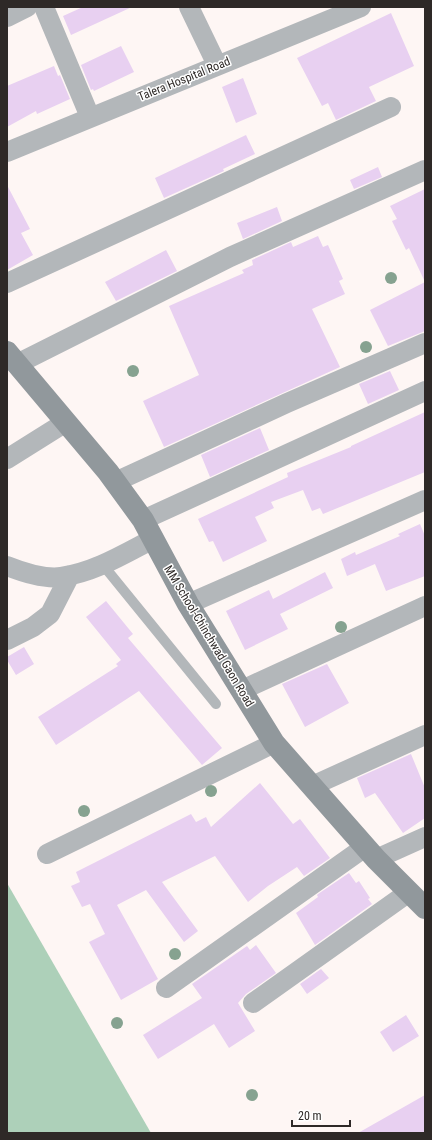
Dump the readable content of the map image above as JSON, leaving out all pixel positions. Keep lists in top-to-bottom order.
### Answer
{
  "streets": {
    "main road": ["MM School-Chinchwad Gaon Road"],
    "street": ["Talera Hospital Road"]
  },
  "scale_bar": "20 m"
}
